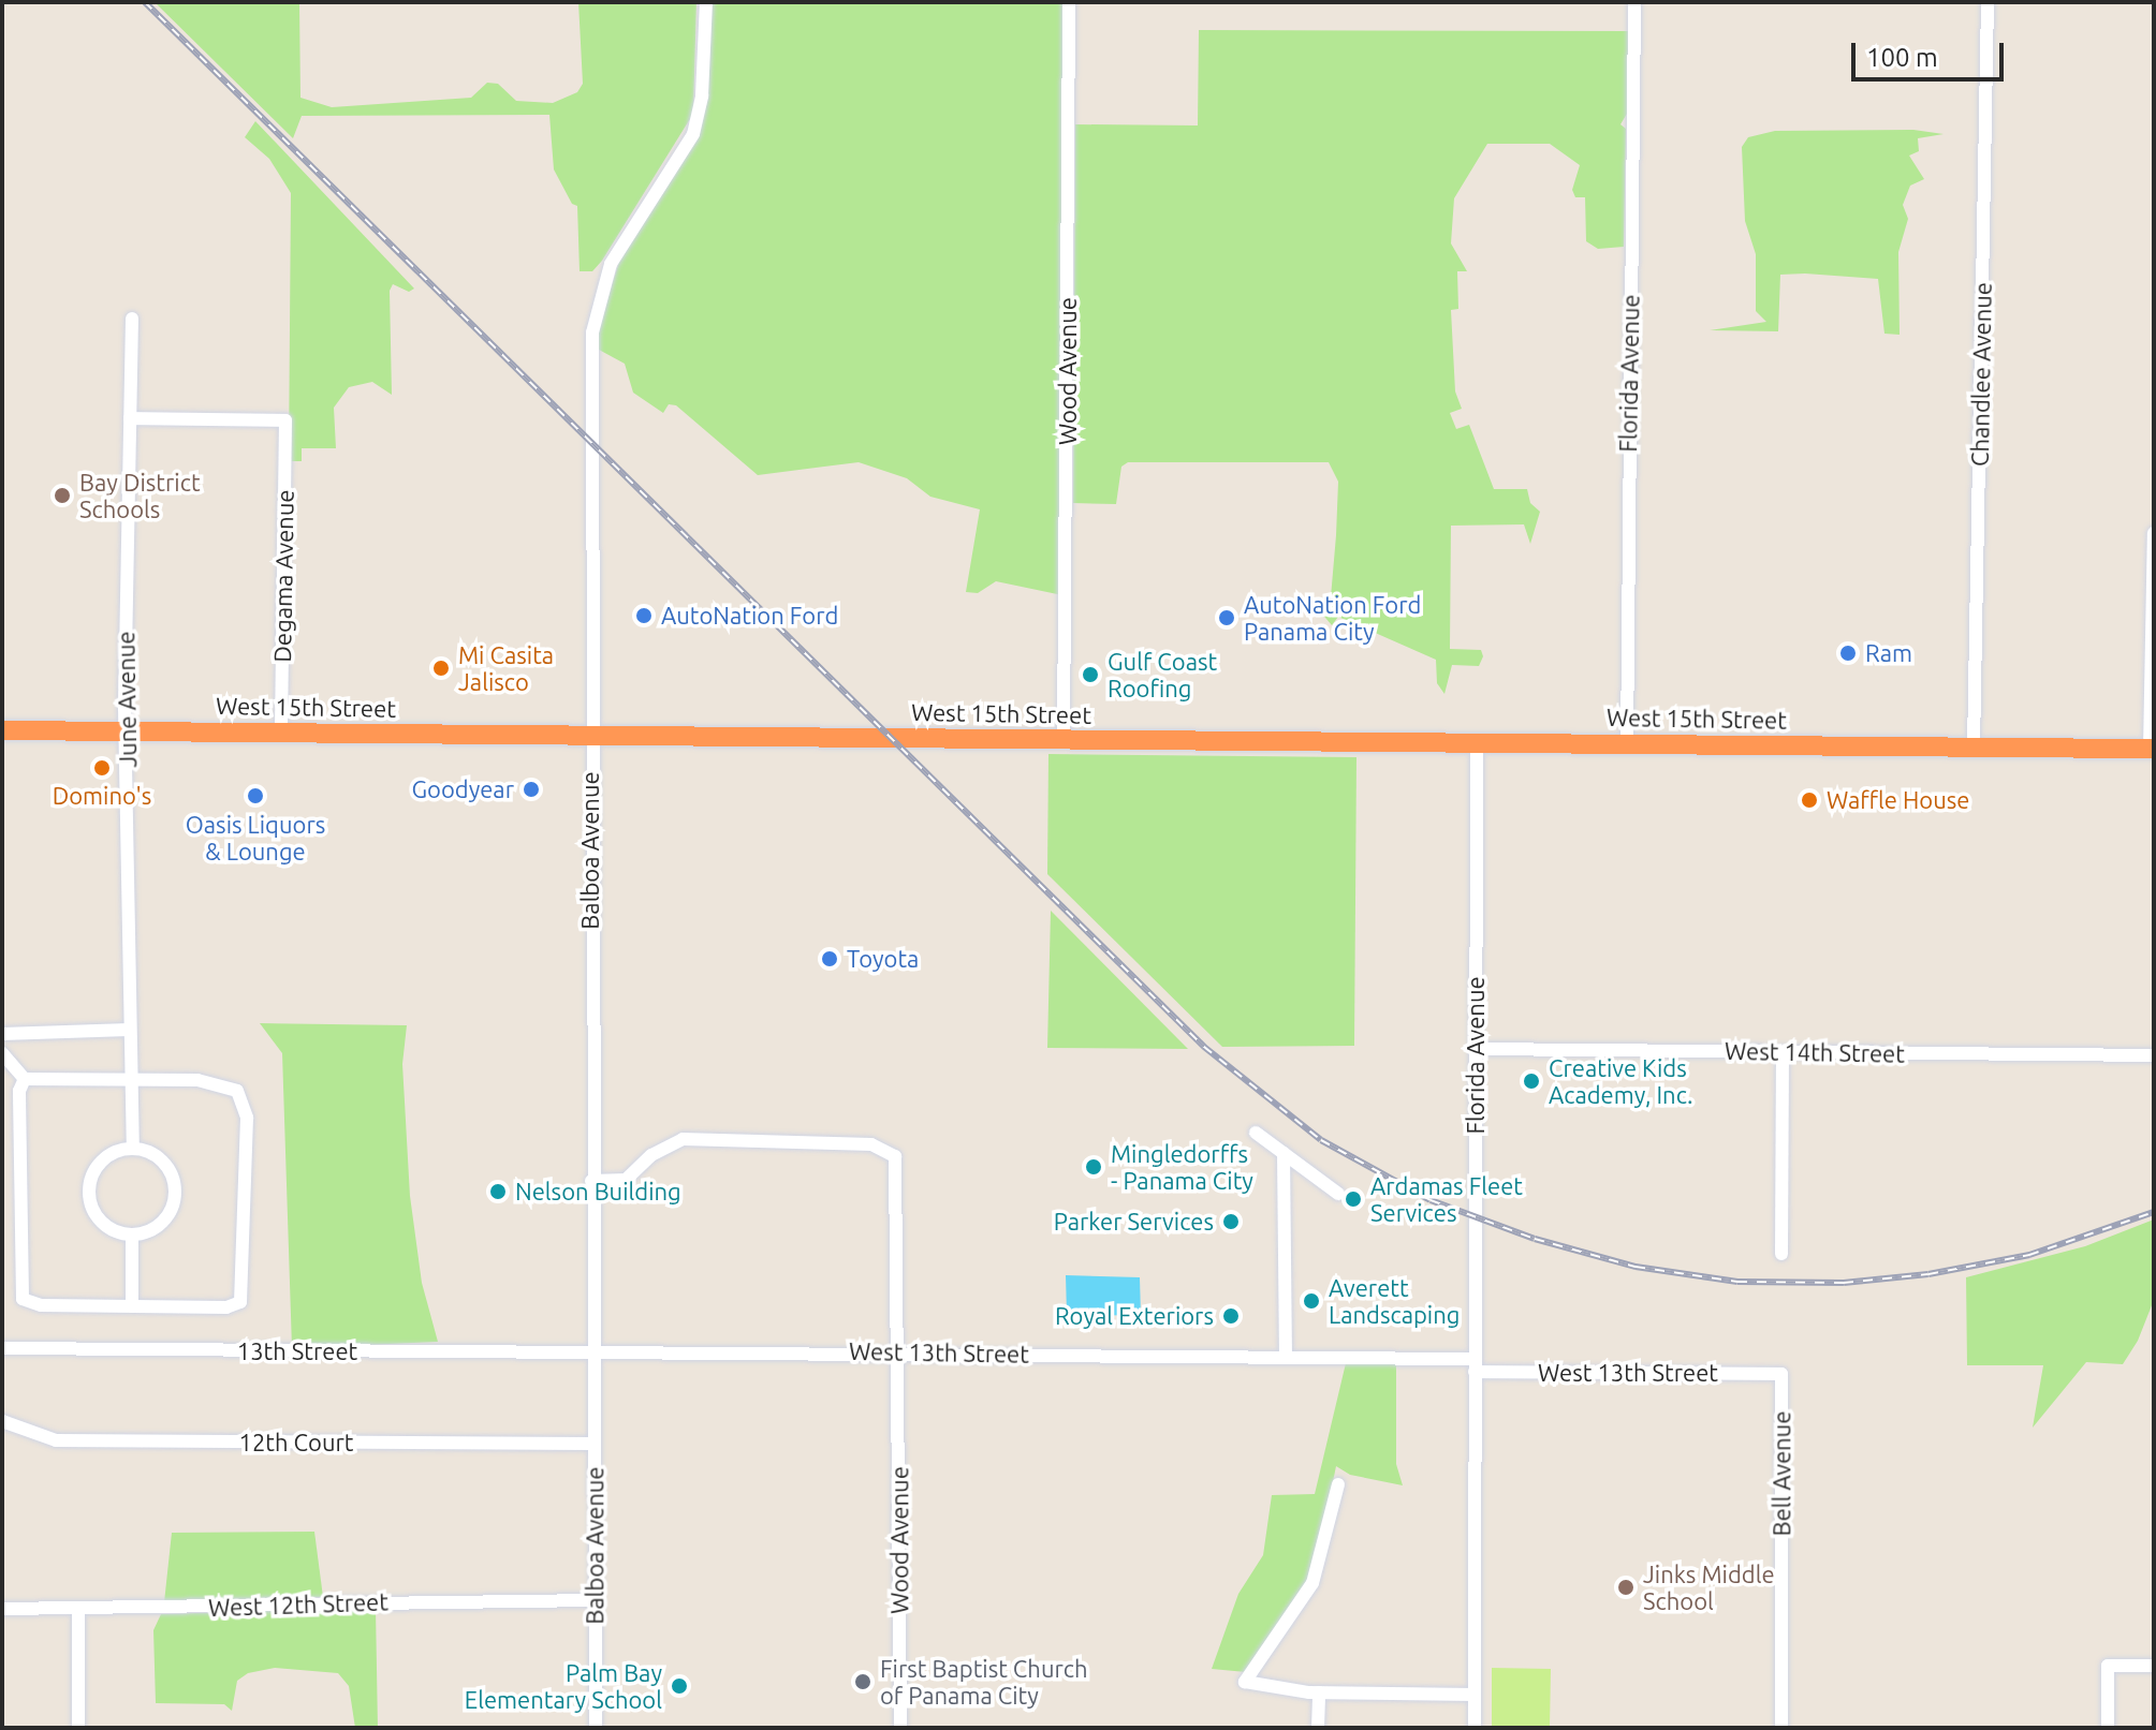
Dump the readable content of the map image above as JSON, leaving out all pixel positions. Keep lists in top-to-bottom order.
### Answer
{
  "streets": {
    "highway": ["West 15th Street"],
    "street": [
      "Wood Avenue",
      "Florida Avenue",
      "Chandlee Avenue",
      "Degama Avenue",
      "June Avenue",
      "Balboa Avenue",
      "West 14th Street",
      "13th Street",
      "West 13th Street",
      "12th Court",
      "Bell Avenue",
      "West 12th Street"
    ]
  },
  "crossings": [
    ["Wood Avenue", "West 15th Street"],
    ["Wood Avenue", "Balboa Avenue"],
    ["Wood Avenue", "West 13th Street"],
    ["Florida Avenue", "West 15th Street"],
    ["Florida Avenue", "West 14th Street"],
    ["Florida Avenue", "West 13th Street"],
    ["Chandlee Avenue", "West 15th Street"],
    ["Degama Avenue", "June Avenue"],
    ["Degama Avenue", "West 15th Street"],
    ["June Avenue", "West 15th Street"],
    ["West 15th Street", "Balboa Avenue"],
    ["Balboa Avenue", "13th Street"],
    ["Balboa Avenue", "West 13th Street"],
    ["Balboa Avenue", "12th Court"],
    ["Balboa Avenue", "West 12th Street"],
    ["13th Street", "West 13th Street"],
    ["West 13th Street", "Bell Avenue"]
  ],
  "places": [
    "Bay District Schools",
    "AutoNation Ford",
    "AutoNation Ford Panama City",
    "Ram",
    "Mi Casita Jalisco",
    "Gulf Coast Roofing",
    "Domino's",
    "Goodyear",
    "Oasis Liquors & Lounge",
    "Waffle House",
    "Toyota",
    "Creative Kids Academy, Inc.",
    "Mingledorffs - Panama City",
    "Nelson Building",
    "Ardamas Fleet Services",
    "Parker Services",
    "Averett Landscaping",
    "Royal Exteriors",
    "Jinks Middle School",
    "First Baptist Church of Panama City",
    "Palm Bay Elementary School"
  ],
  "scale_bar": "100 m"
}
